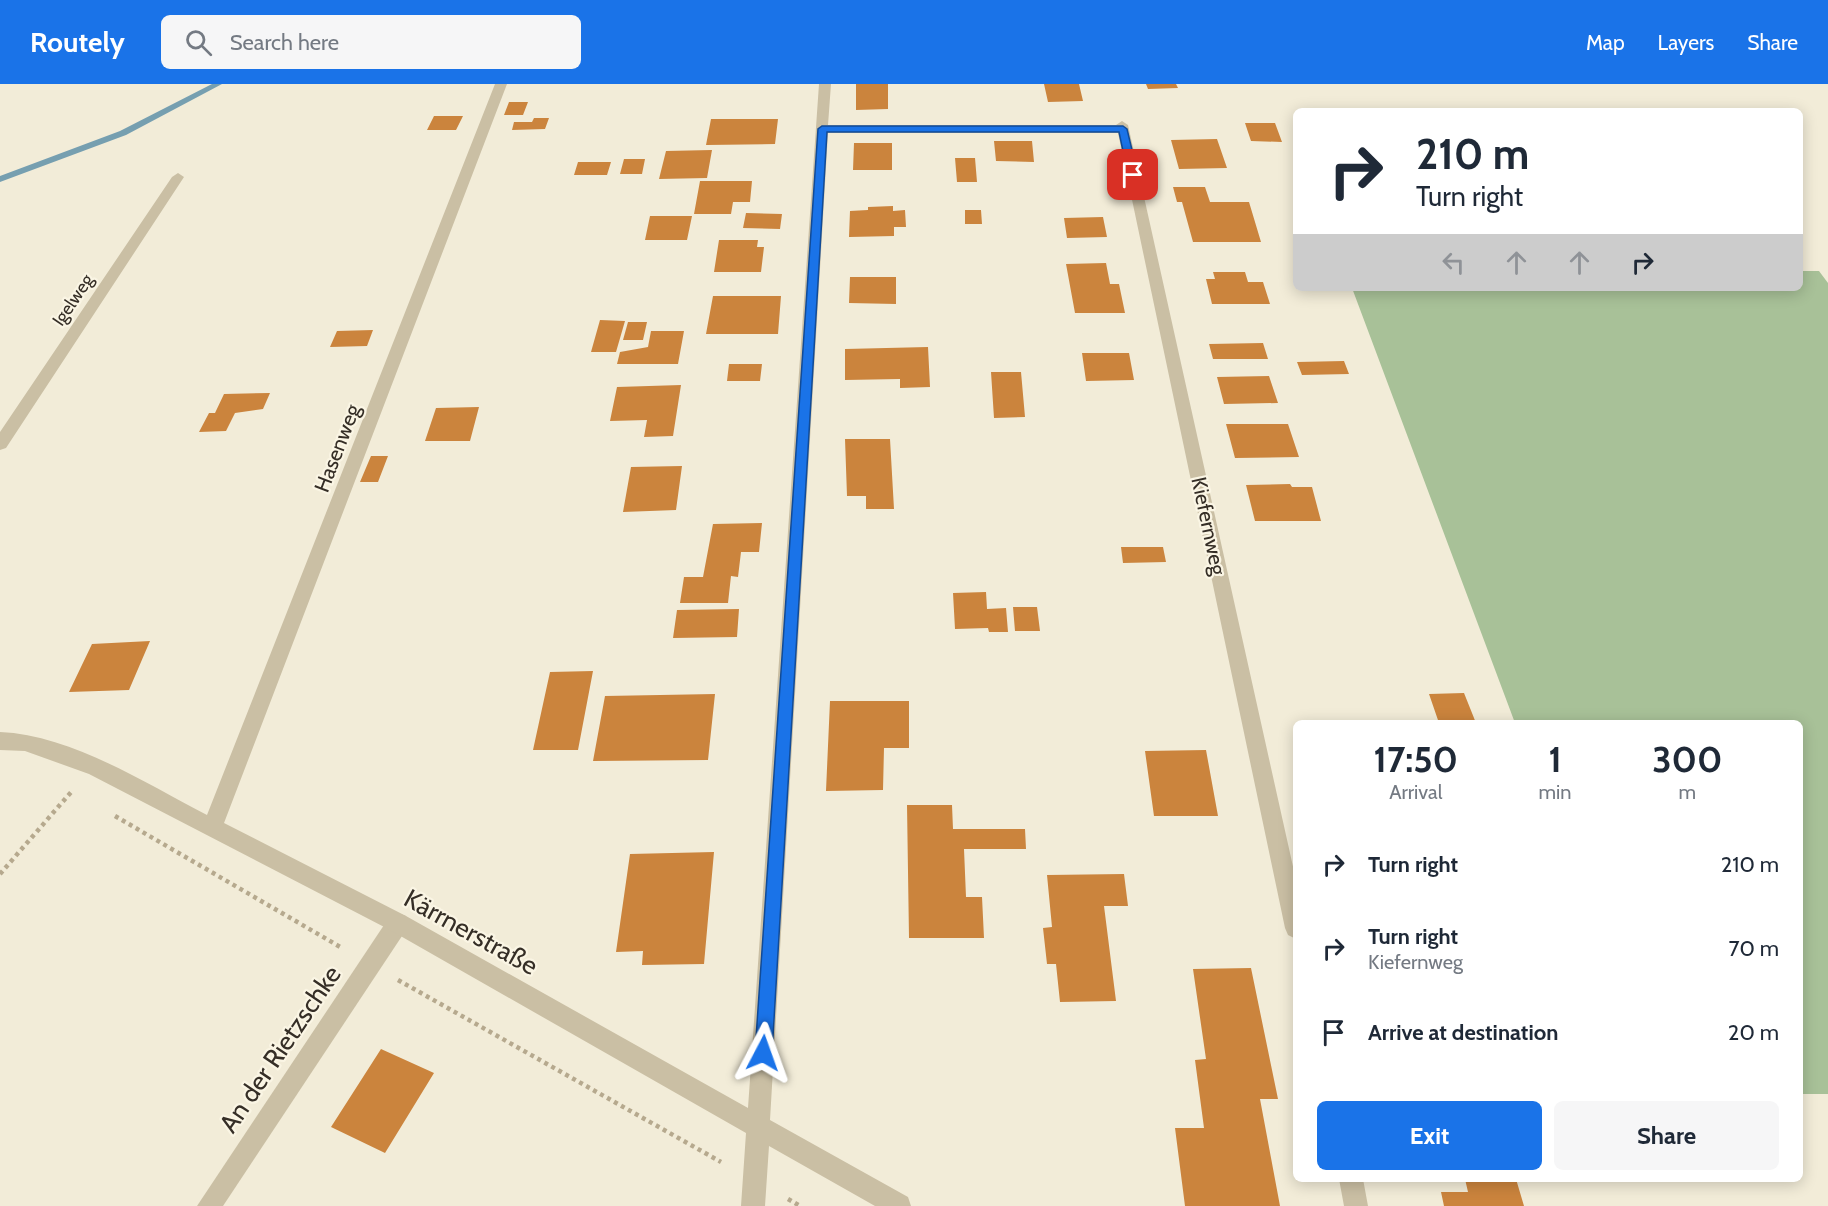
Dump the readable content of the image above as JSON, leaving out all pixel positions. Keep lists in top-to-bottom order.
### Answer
{
  "streets": {
    "street": [
      "Igelweg",
      "Hasenweg",
      "Kiefernweg",
      "Kärrnerstraße",
      "An der Rietzschke"
    ]
  },
  "crossings": [
    ["Hasenweg", "Kärrnerstraße"],
    ["Kärrnerstraße", "An der Rietzschke"]
  ],
  "page": {
    "header": "Routely",
    "search": "Search here",
    "nav": ["Map", "Layers", "Share"],
    "turn": ["210 m", "Turn right"],
    "eta": [
      "17:50",
      "Arrival",
      "1",
      "min",
      "300",
      "m"
    ],
    "list": [
      {
        "name": "Turn right",
        "value": "210 m"
      },
      {
        "name": "Turn right",
        "note": "Kiefernweg",
        "value": "70 m"
      },
      {
        "name": "Arrive at destination",
        "value": "20 m"
      }
    ],
    "buttons": ["Exit", "Share"]
  }
}
